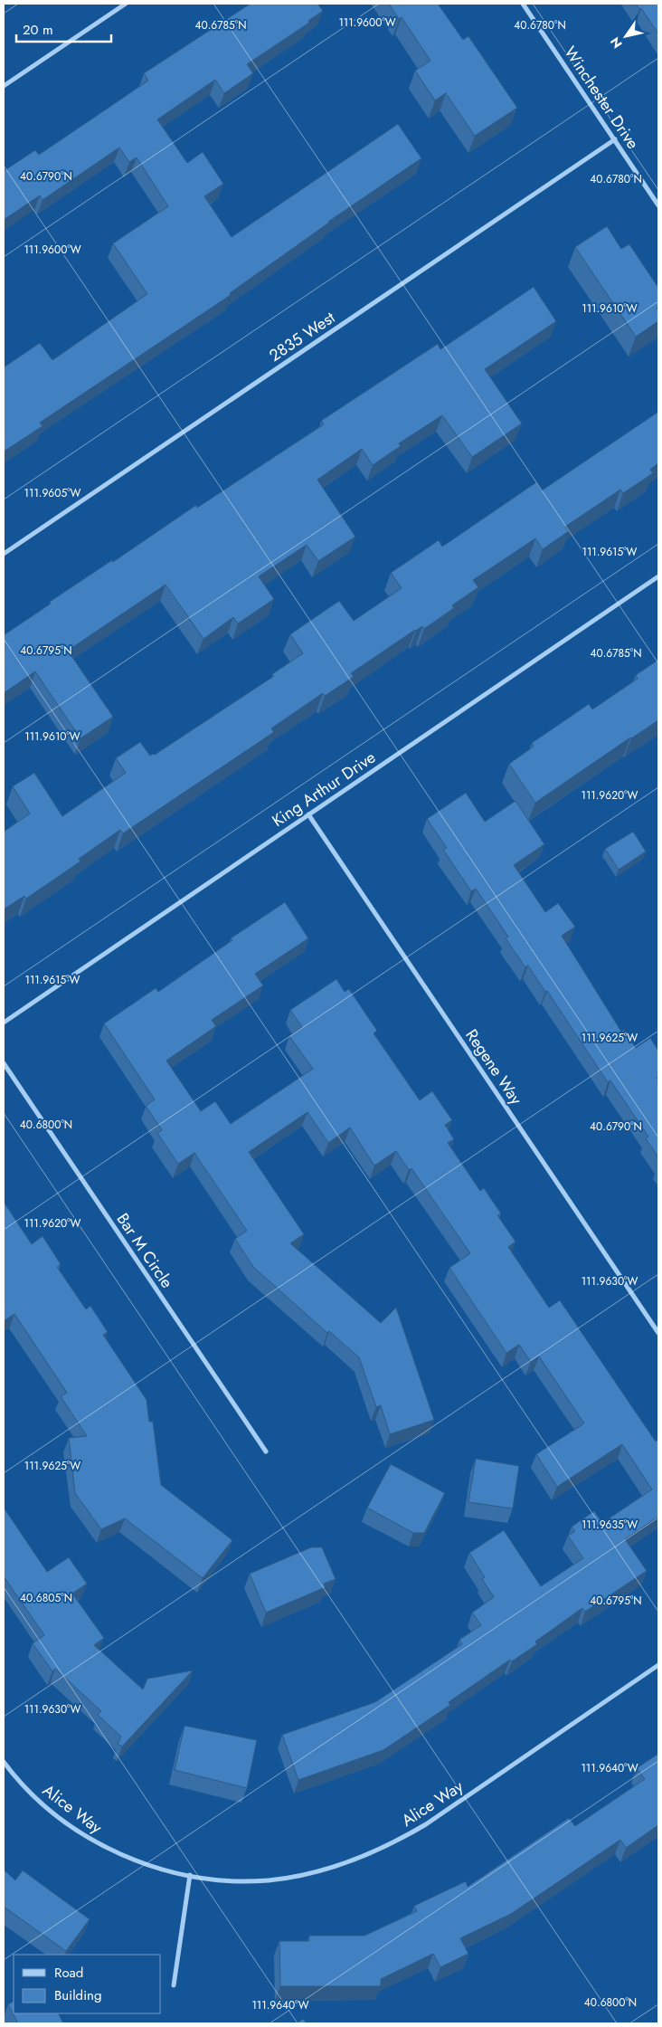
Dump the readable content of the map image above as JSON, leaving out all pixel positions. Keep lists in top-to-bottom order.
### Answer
{
  "streets": {
    "street": [
      "Winchester Drive",
      "2835 West",
      "King Arthur Drive",
      "Regene Way",
      "Bar M Circle",
      "Alice Way"
    ]
  },
  "crossings": [
    ["Winchester Drive", "2835 West"],
    ["King Arthur Drive", "Regene Way"]
  ],
  "legend": ["Road", "Building"],
  "scale_bar": "20 m",
  "north": "bottom left",
  "coordinates": [
    "111.9600°W",
    "40.6785°N",
    "40.6780°N",
    "40.6790°N",
    "111.9610°W",
    "111.9605°W",
    "111.9615°W",
    "40.6795°N",
    "111.9620°W",
    "111.9625°W",
    "40.6800°N",
    "111.9630°W",
    "111.9635°W",
    "40.6805°N",
    "111.9640°W"
  ]
}
